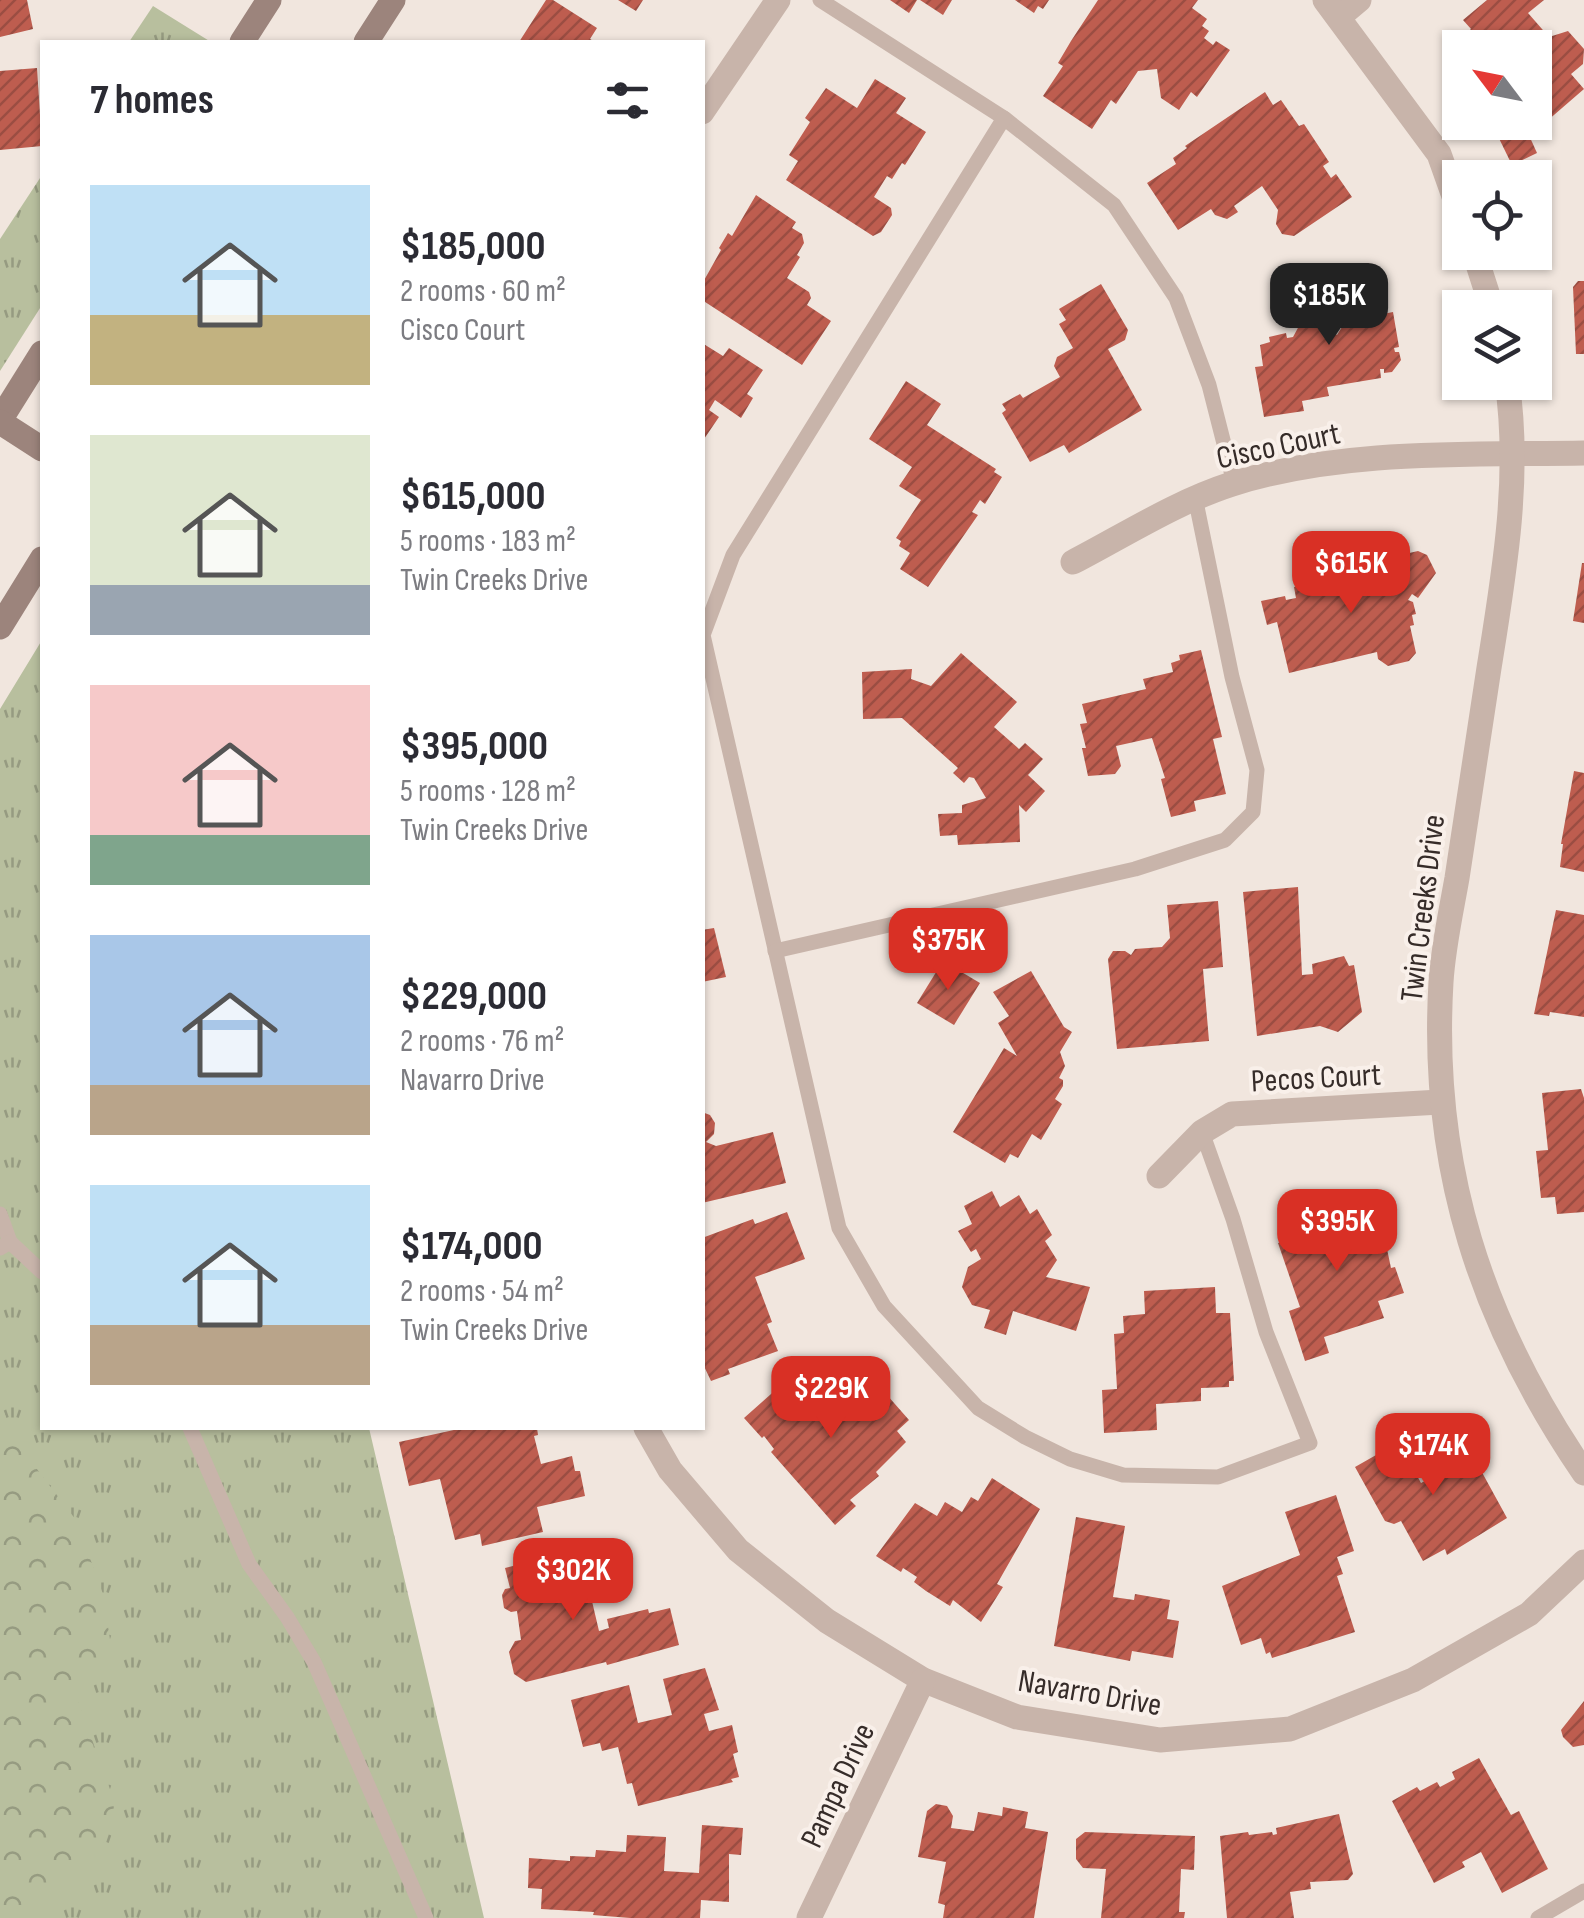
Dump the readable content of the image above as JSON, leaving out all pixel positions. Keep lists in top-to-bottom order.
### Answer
{
  "streets": {
    "street": [
      "Cisco Court",
      "Twin Creeks Drive",
      "Pecos Court",
      "Navarro Drive",
      "Pampa Drive"
    ]
  },
  "crossings": [
    ["Cisco Court", "Twin Creeks Drive"],
    ["Twin Creeks Drive", "Pecos Court"],
    ["Navarro Drive", "Pampa Drive"]
  ],
  "north": "top left",
  "page": {
    "heading": "7 homes",
    "list": [
      {
        "name": "$185,000",
        "note": "2 rooms · 60 m² · Cisco Court"
      },
      {
        "name": "$615,000",
        "note": "5 rooms · 183 m² · Twin Creeks Drive"
      },
      {
        "name": "$395,000",
        "note": "5 rooms · 128 m² · Twin Creeks Drive"
      },
      {
        "name": "$229,000",
        "note": "2 rooms · 76 m² · Navarro Drive"
      },
      {
        "name": "$174,000",
        "note": "2 rooms · 54 m² · Twin Creeks Drive"
      }
    ],
    "price": [
      "$185K",
      "$615K",
      "$375K",
      "$395K",
      "$229K",
      "$174K",
      "$302K"
    ]
  }
}
